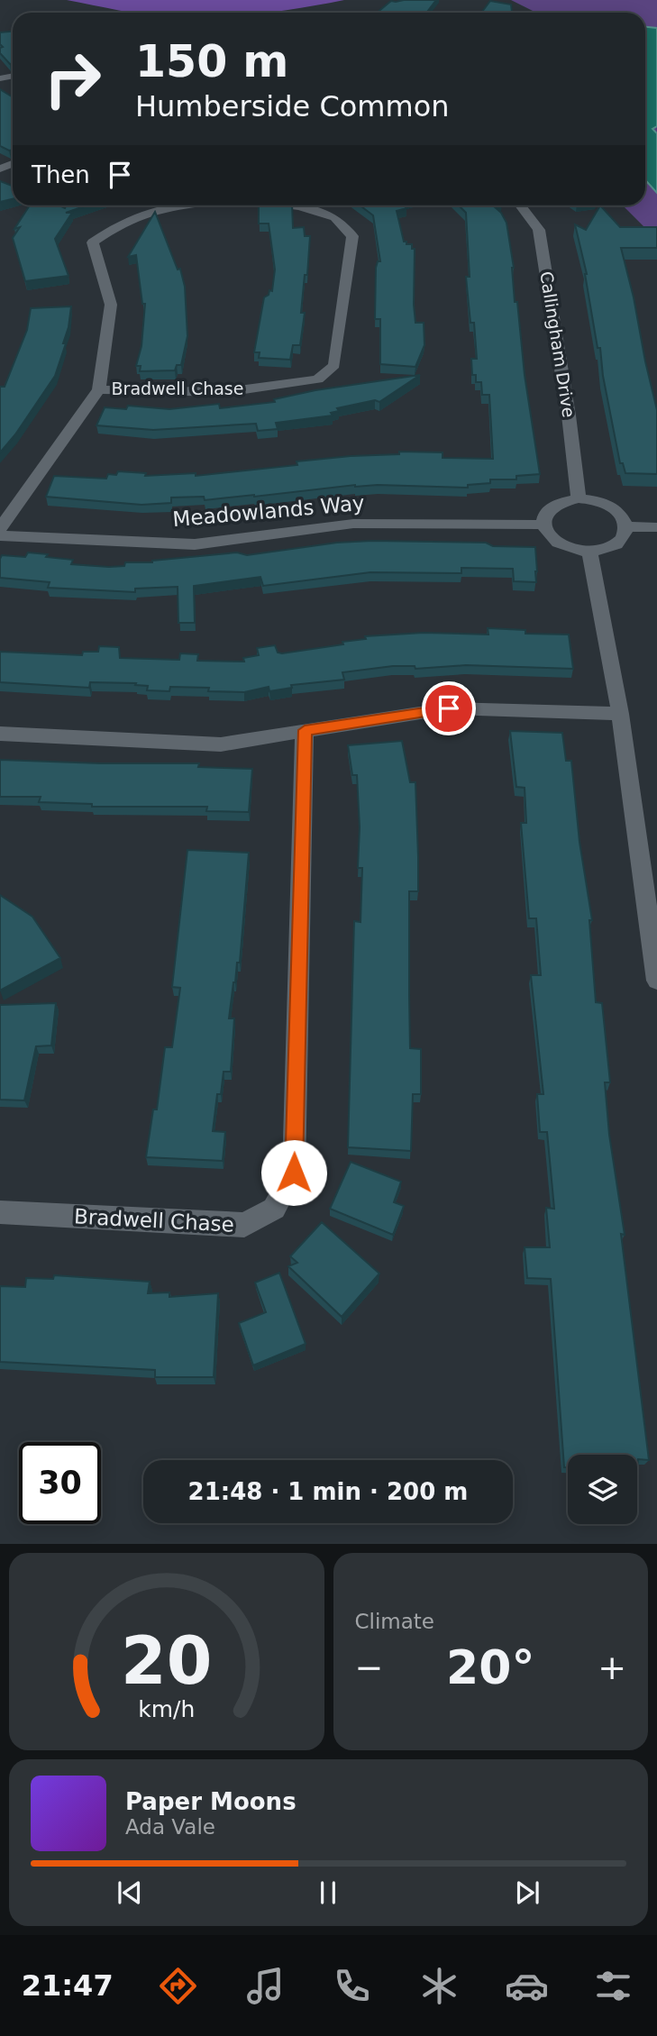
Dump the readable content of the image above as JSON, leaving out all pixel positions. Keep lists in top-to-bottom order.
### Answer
{
  "streets": {
    "street": ["Callingham Drive", "Bradwell Chase", "Meadowlands Way"]
  },
  "crossings": [
    ["Callingham Drive", "Meadowlands Way"]
  ],
  "page": {
    "turn": ["150 m", "Humberside Common"],
    "then": "Then",
    "limit": "30",
    "trip": "21:48 · 1 min · 200 m",
    "tile": "Climate",
    "heat": ["−", "20°", "+"],
    "song": ["Paper Moons", "Ada Vale"],
    "tabs": "21:47",
    "gauge": ["20", "km/h"]
  }
}
